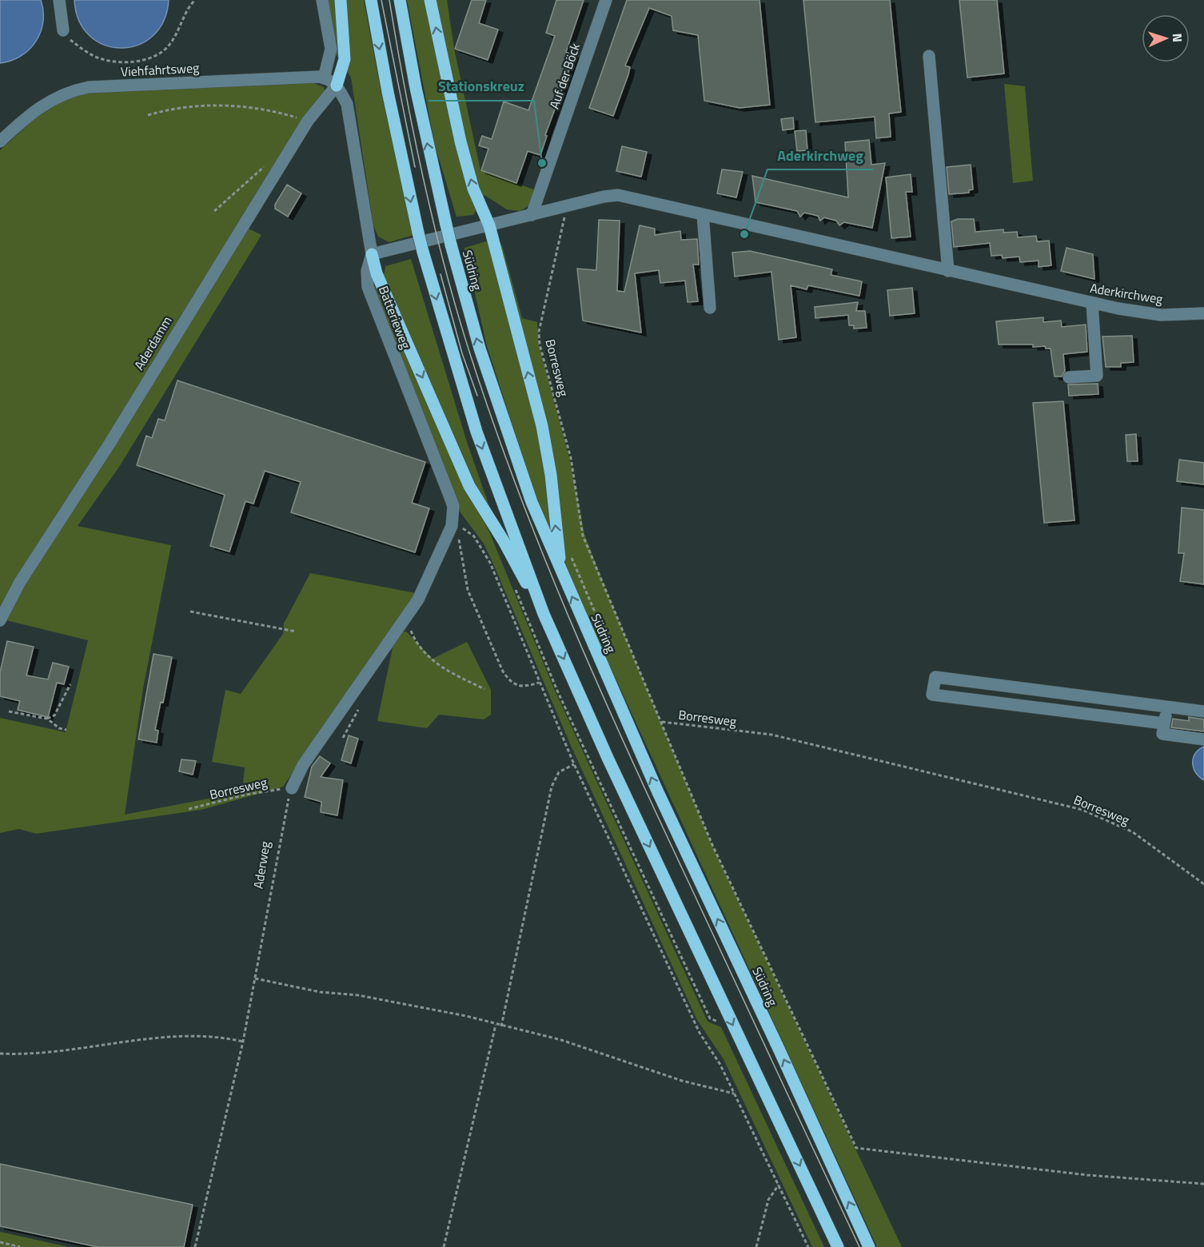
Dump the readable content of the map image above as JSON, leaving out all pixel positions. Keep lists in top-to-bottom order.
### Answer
{
  "streets": {
    "main road": ["Südring"],
    "street": [
      "Viehfahrtsweg",
      "Auf der Böck",
      "Aderkirchweg",
      "Batterieweg",
      "Aderdamm"
    ],
    "path": ["Borresweg", "Aderweg"]
  },
  "crossings": [
    ["Viehfahrtsweg", "Batterieweg"],
    ["Viehfahrtsweg", "Aderdamm"],
    ["Auf der Böck", "Aderkirchweg"],
    ["Aderkirchweg", "Batterieweg"],
    ["Aderkirchweg", "Borresweg"],
    ["Batterieweg", "Aderdamm"],
    ["Borresweg", "Aderweg"]
  ],
  "places": ["Stationskreuz", "Aderkirchweg"],
  "north": "right"
}
